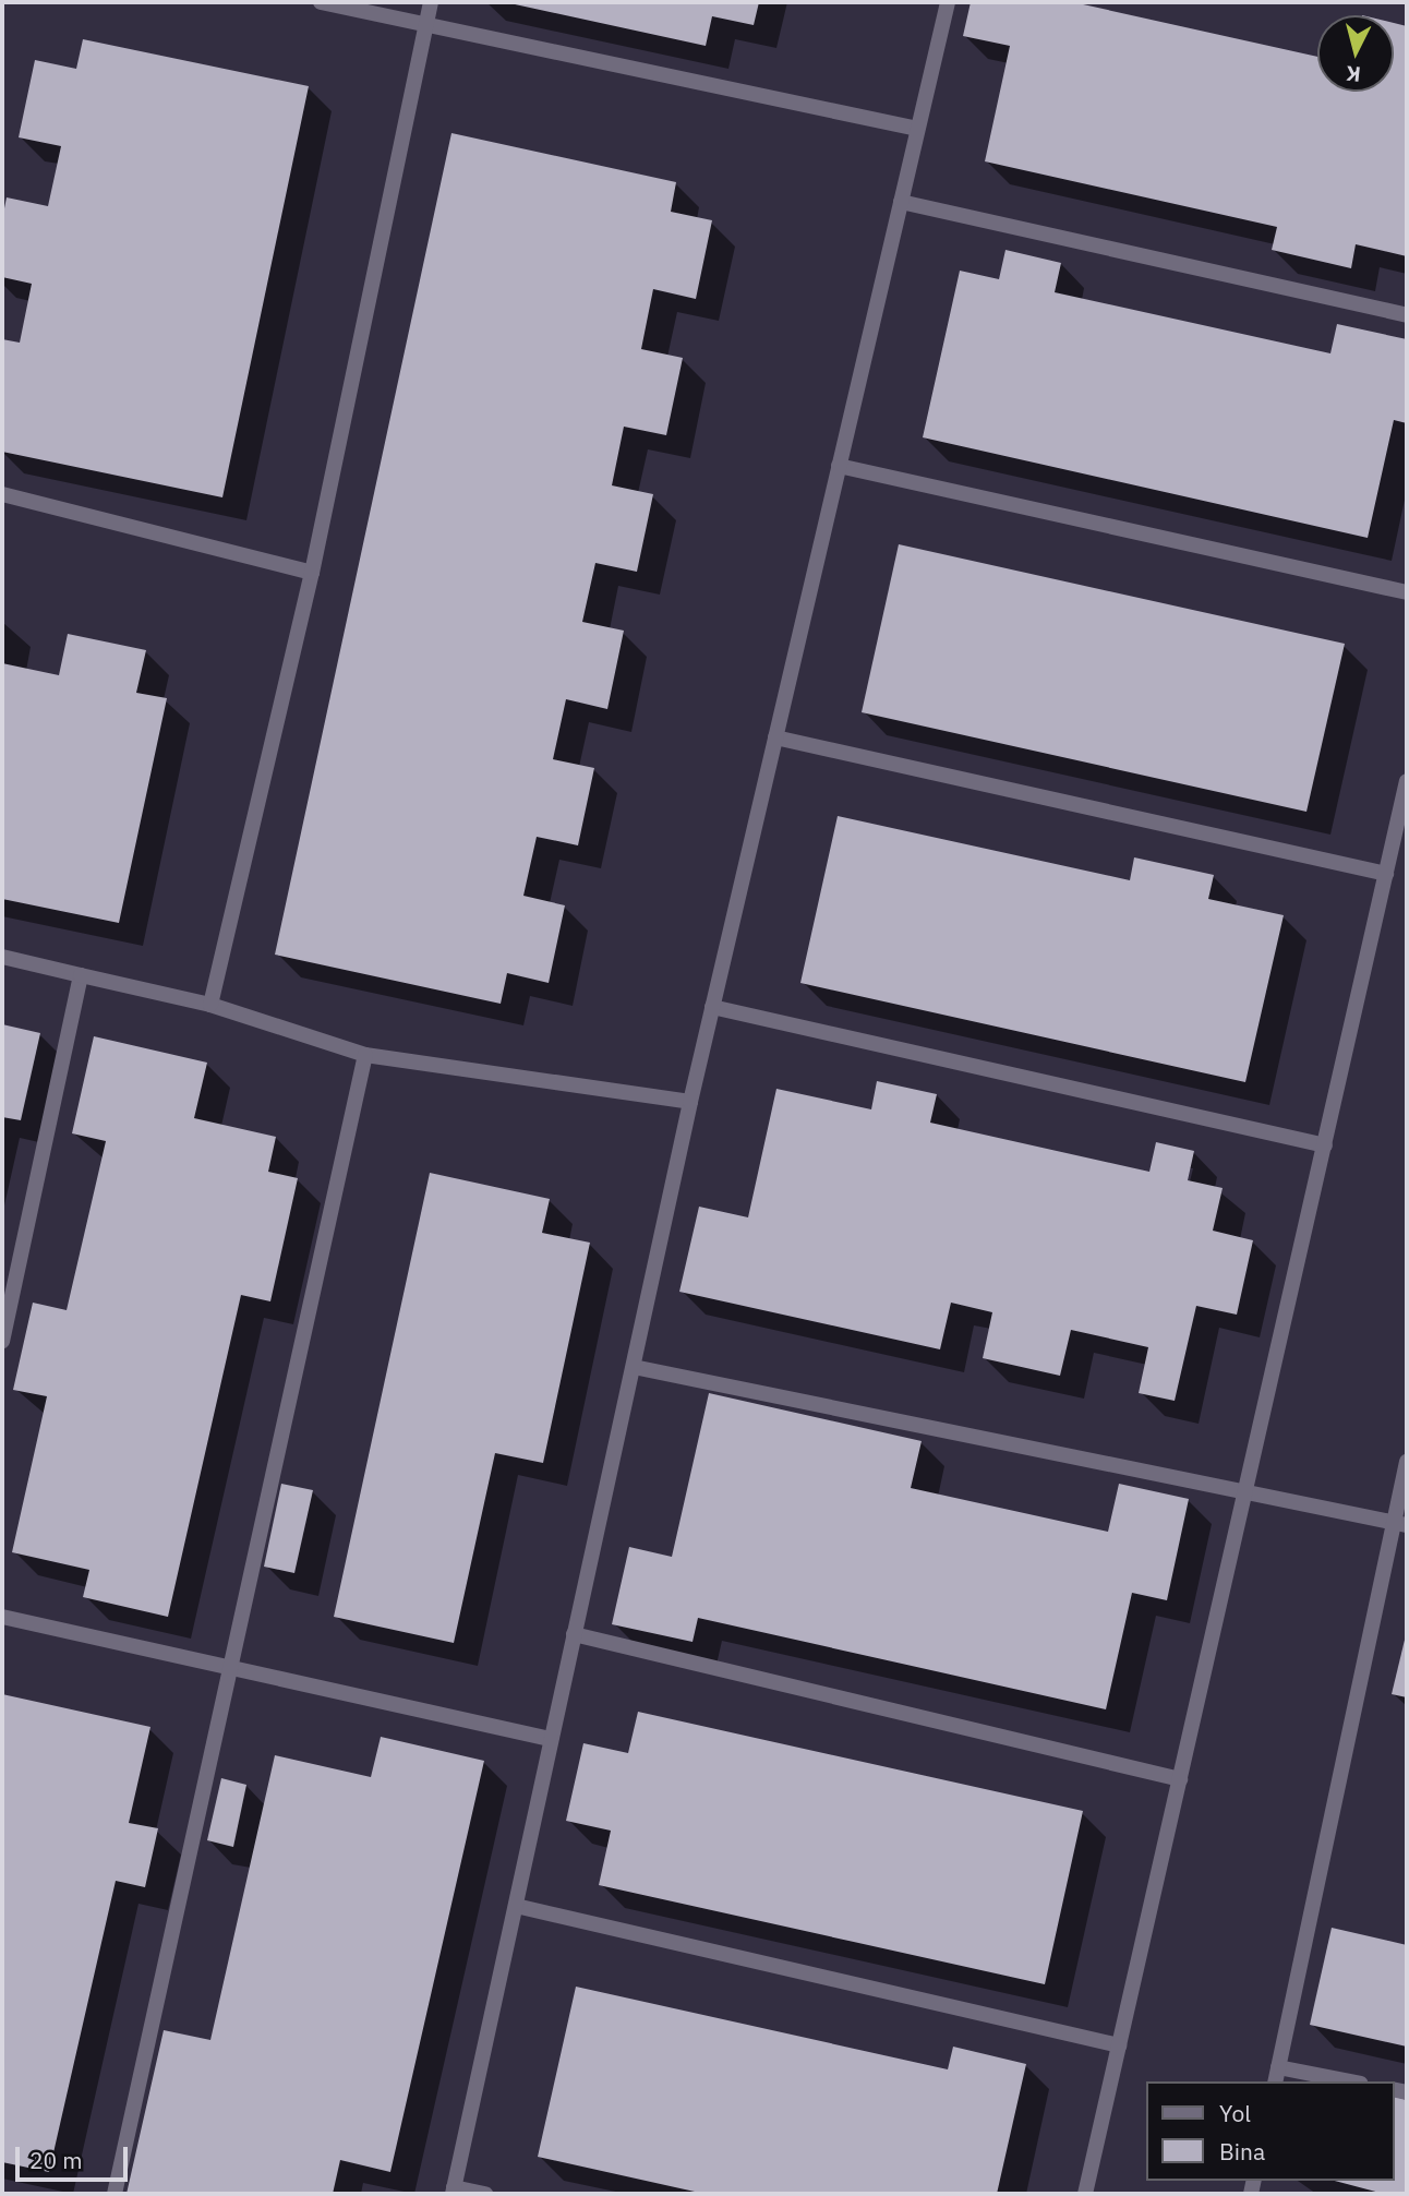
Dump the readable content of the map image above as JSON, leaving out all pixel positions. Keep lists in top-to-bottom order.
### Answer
{
  "legend": ["Yol", "Bina"],
  "scale_bar": "20 m",
  "north": "bottom"
}
